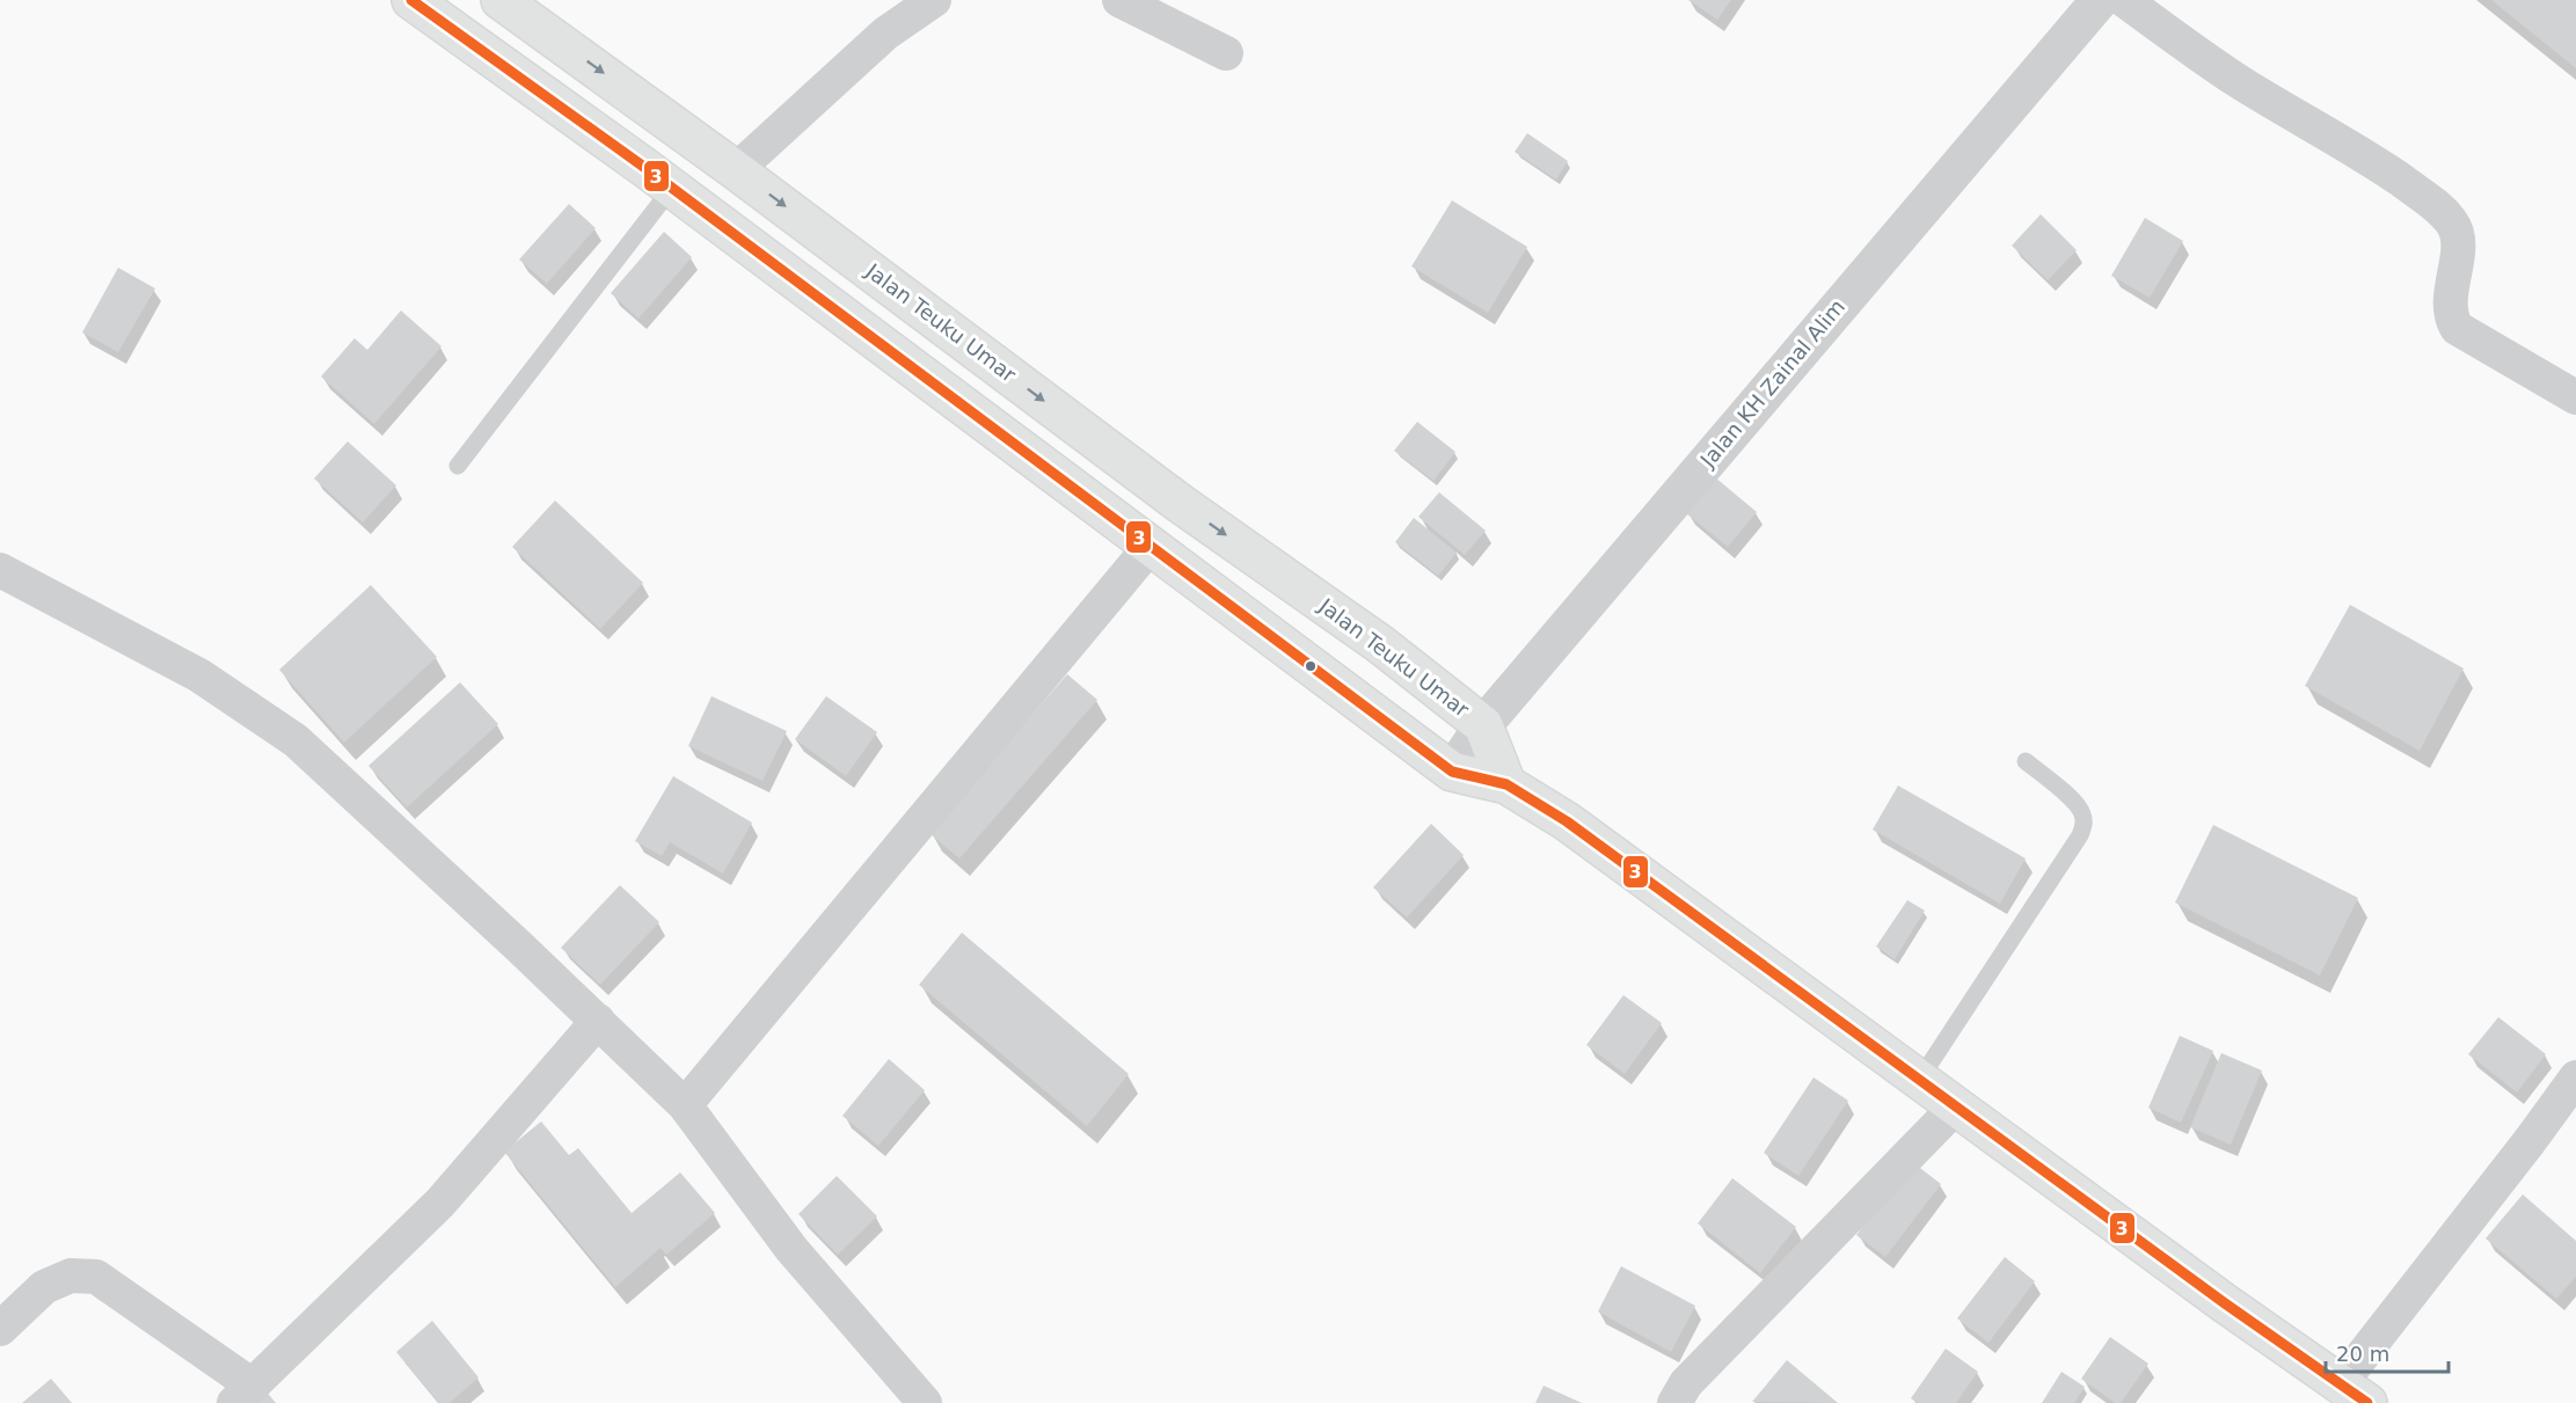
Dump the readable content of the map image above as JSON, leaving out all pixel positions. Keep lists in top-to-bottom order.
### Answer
{
  "streets": {
    "main road": ["Jalan Teuku Umar"],
    "street": ["Jalan KH Zainal Alim"]
  },
  "crossings": [
    ["Jalan Teuku Umar", "Jalan KH Zainal Alim"]
  ],
  "lines": ["transit line 3"],
  "scale_bar": "20 m"
}
